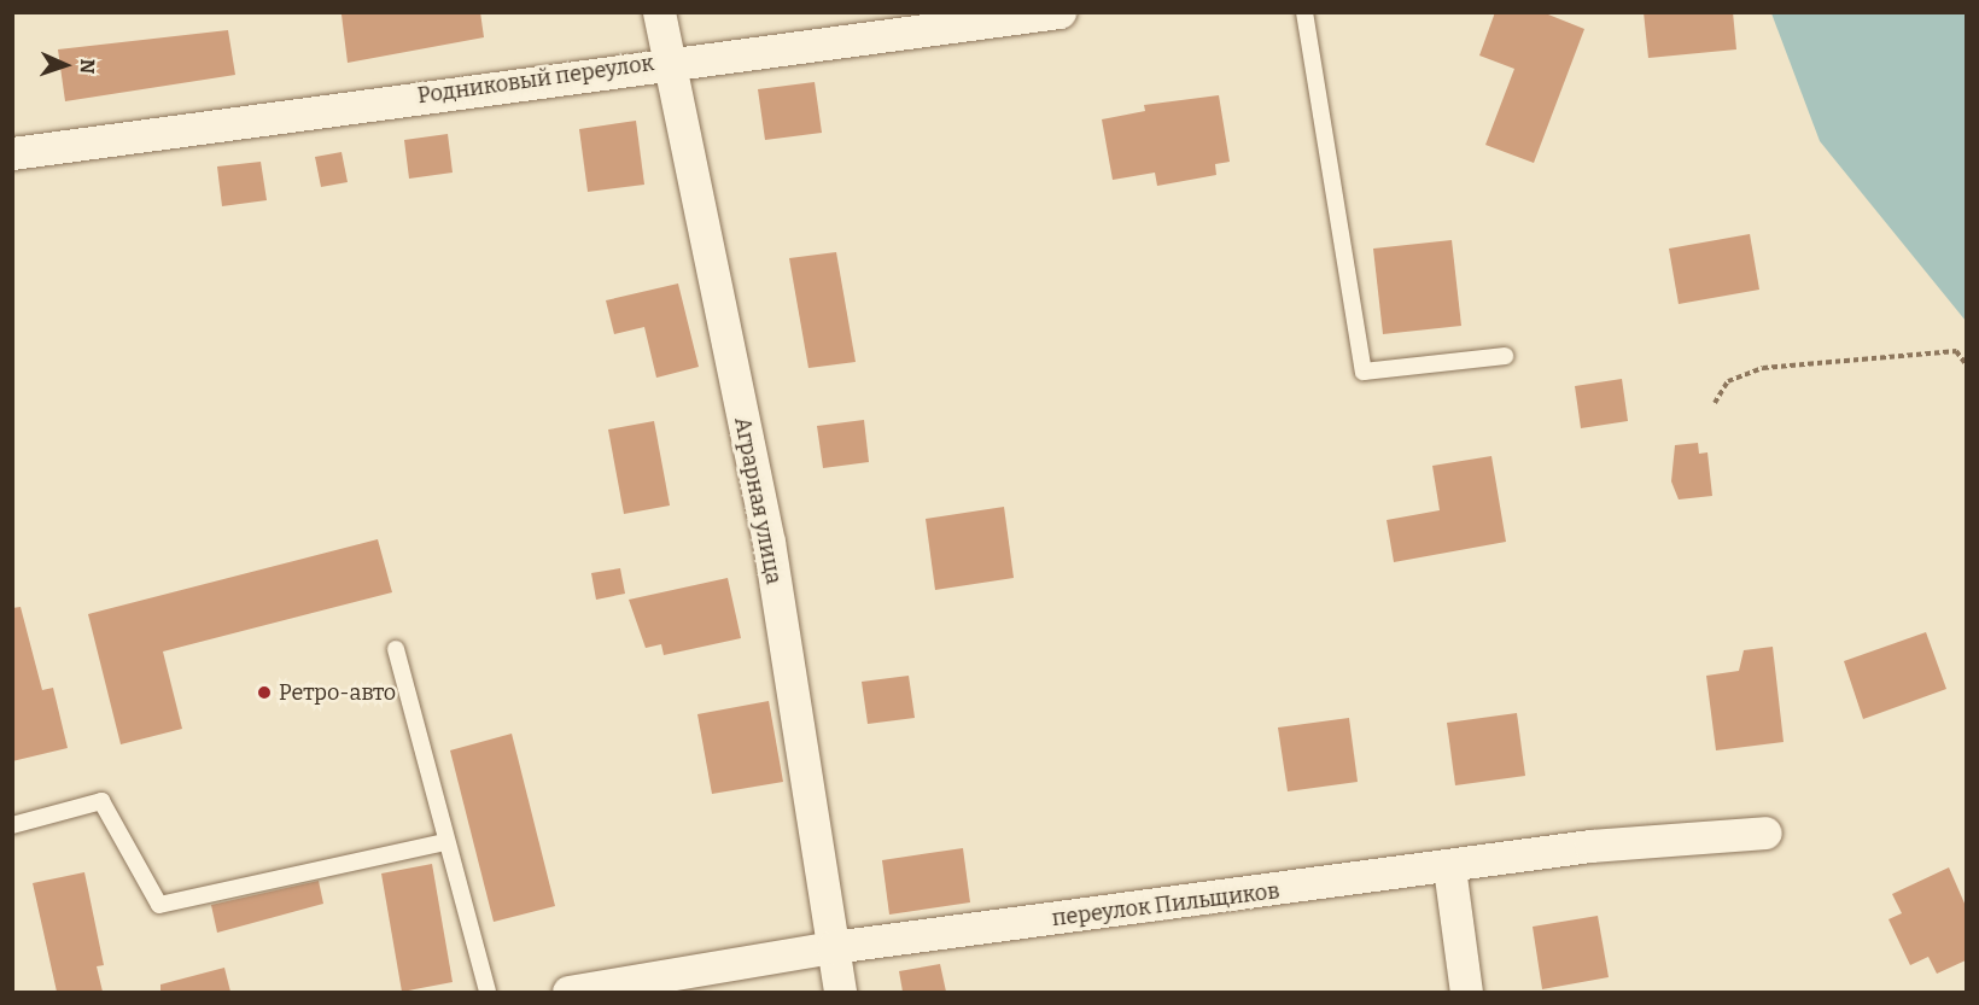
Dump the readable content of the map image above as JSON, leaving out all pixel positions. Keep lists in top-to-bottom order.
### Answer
{
  "streets": {
    "street": ["Родниковый переулок", "Аграрная улица", "переулок Пильщиков"]
  },
  "crossings": [
    ["Родниковый переулок", "Аграрная улица"],
    ["Аграрная улица", "переулок Пильщиков"]
  ],
  "places": ["Ретро-авто"],
  "north": "right"
}
